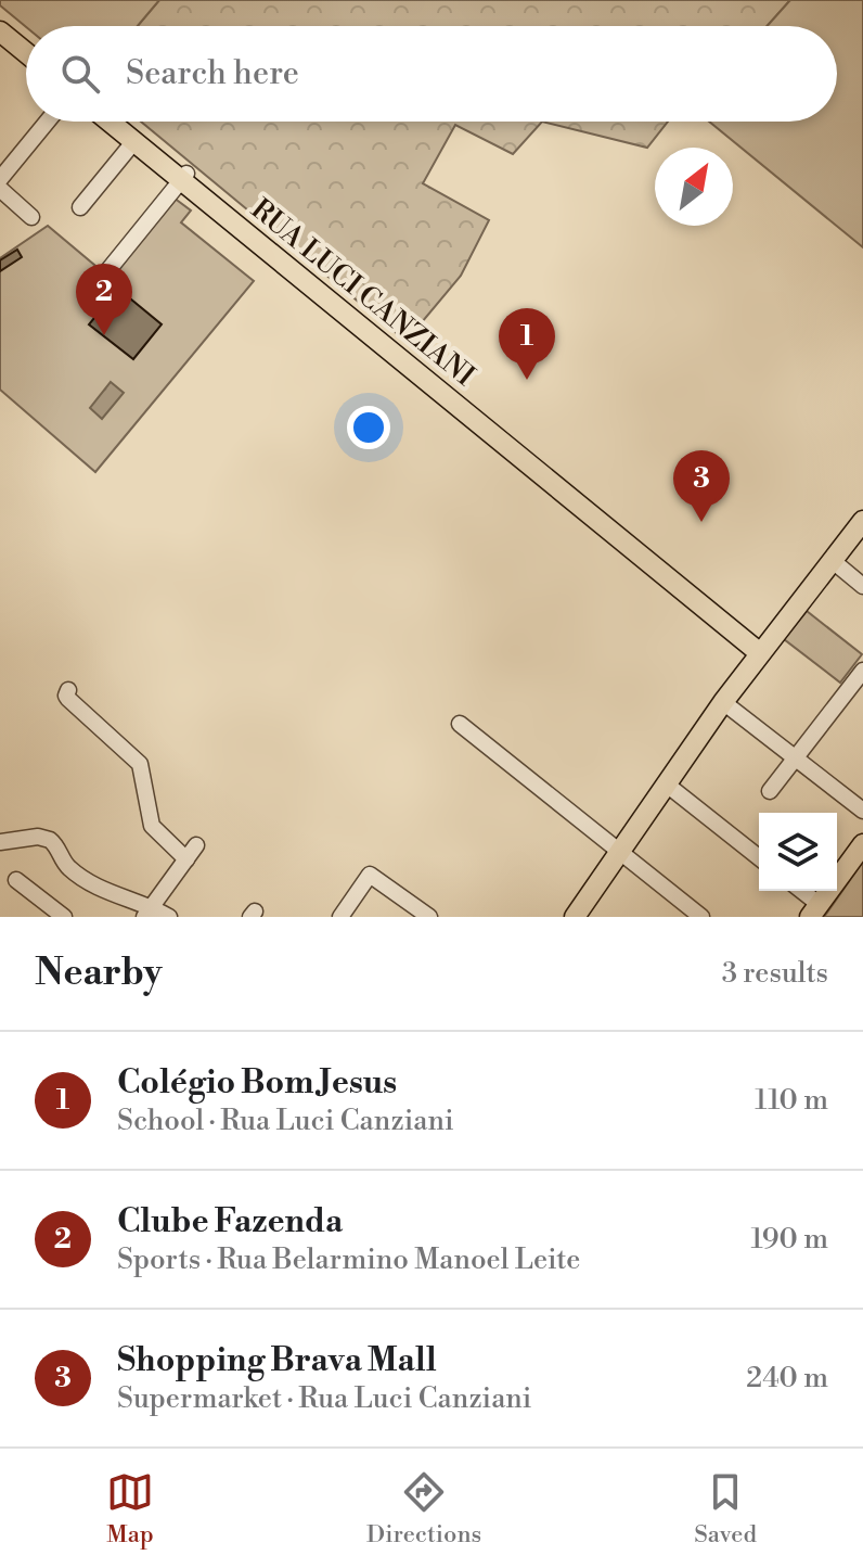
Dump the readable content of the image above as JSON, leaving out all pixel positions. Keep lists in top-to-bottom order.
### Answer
{
  "streets": {
    "main road": ["RUA LUCI CANZIANI"]
  },
  "north": "top right",
  "page": {
    "search": "Search here",
    "pins": ["2", "1", "3"],
    "heading": ["Nearby", "3 results"],
    "list": [
      {
        "mark": "1",
        "name": "Colégio Bom Jesus",
        "note": "School · Rua Luci Canziani",
        "value": "110 m"
      },
      {
        "mark": "2",
        "name": "Clube Fazenda",
        "note": "Sports · Rua Belarmino Manoel Leite",
        "value": "190 m"
      },
      {
        "mark": "3",
        "name": "Shopping Brava Mall",
        "note": "Supermarket · Rua Luci Canziani",
        "value": "240 m"
      }
    ],
    "nav": ["Map", "Directions", "Saved"]
  }
}
